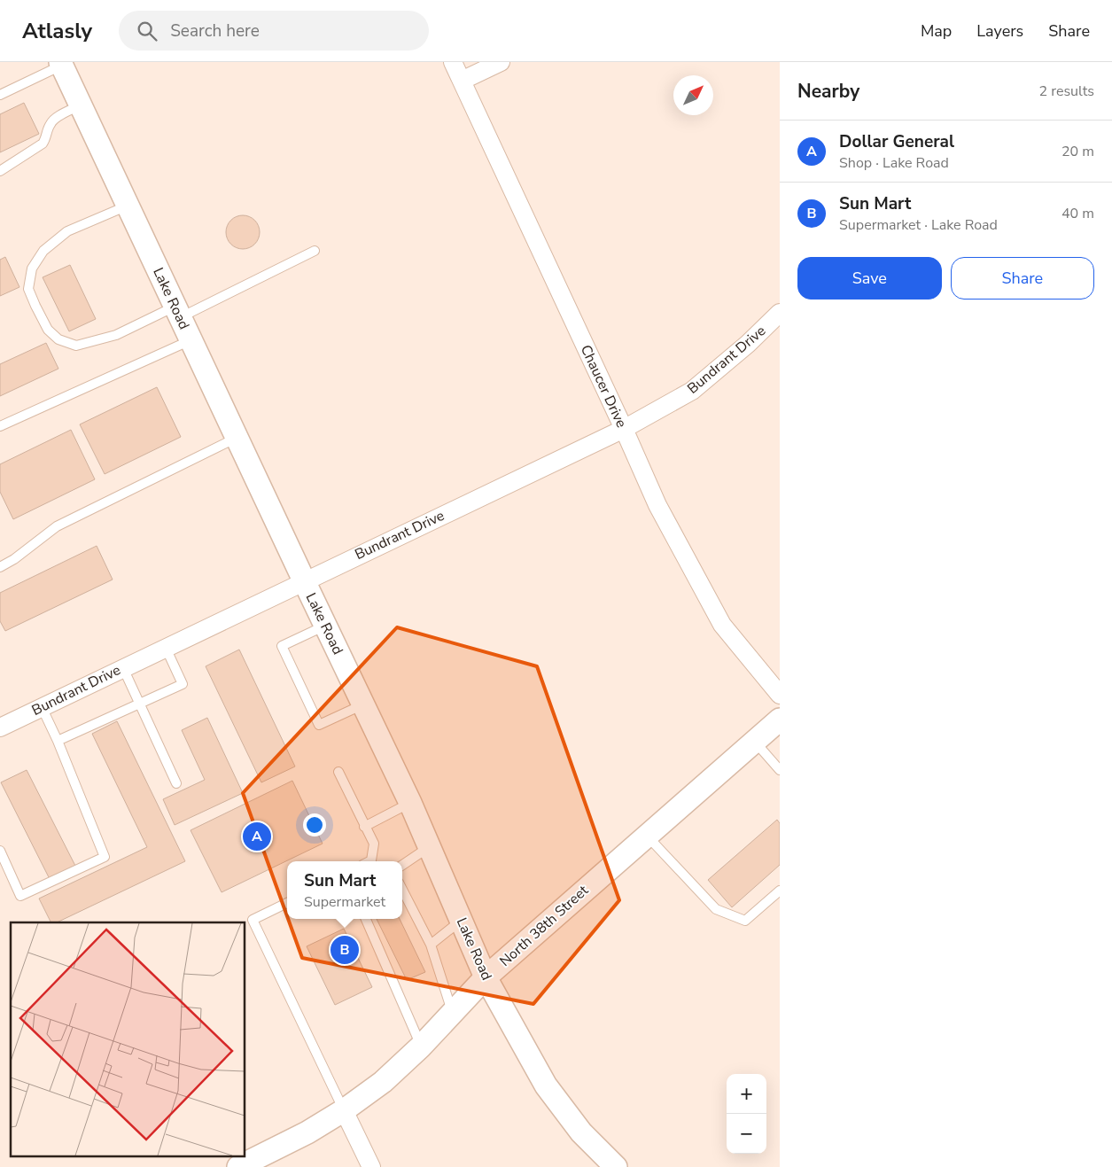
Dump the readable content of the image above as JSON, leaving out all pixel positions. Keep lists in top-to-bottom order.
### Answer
{
  "streets": {
    "street": [
      "Lake Road",
      "Bundrant Drive",
      "Chaucer Drive",
      "North 38th Street"
    ]
  },
  "crossings": [
    ["Lake Road", "Bundrant Drive"],
    ["Lake Road", "North 38th Street"],
    ["Bundrant Drive", "Chaucer Drive"]
  ],
  "north": "top right",
  "page": {
    "header": "Atlasly",
    "search": "Search here",
    "nav": ["Map", "Layers", "Share"],
    "heading": ["Nearby", "2 results"],
    "list": [
      {
        "mark": "A",
        "name": "Dollar General",
        "note": "Shop · Lake Road",
        "value": "20 m"
      },
      {
        "mark": "B",
        "name": "Sun Mart",
        "note": "Supermarket · Lake Road",
        "value": "40 m"
      }
    ],
    "buttons": ["Save", "Share"],
    "pins": ["A", "B"],
    "popup": ["Sun Mart", "Supermarket"],
    "map_buttons": ["+", "−"]
  }
}
